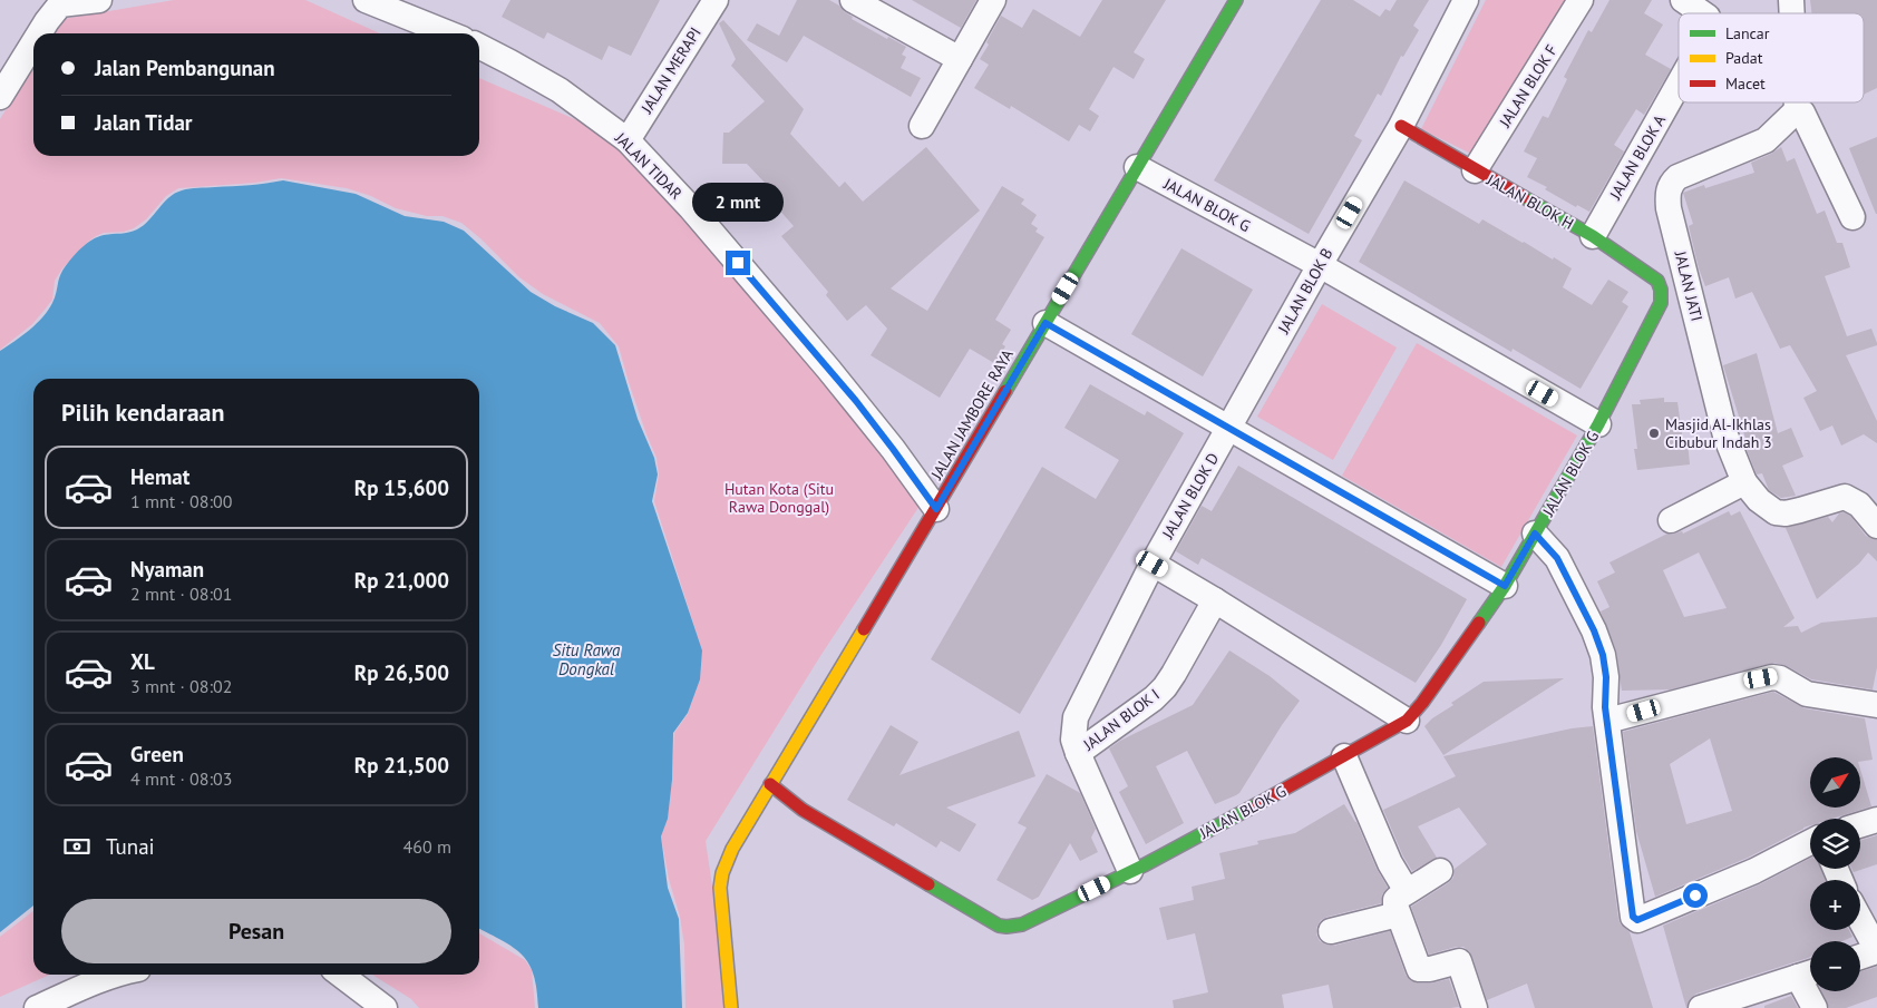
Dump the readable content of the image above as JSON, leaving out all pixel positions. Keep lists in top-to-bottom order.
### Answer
{
  "streets": {
    "street": [
      "JALAN MERAPI",
      "JALAN BLOK F",
      "JALAN BLOK A",
      "JALAN TIDAR",
      "JALAN BLOK H",
      "JALAN BLOK G",
      "JALAN JATI",
      "JALAN BLOK B",
      "JALAN JAMBORE RAYA",
      "JALAN BLOK D",
      "JALAN BLOK I"
    ]
  },
  "crossings": [
    ["JALAN MERAPI", "JALAN TIDAR"],
    ["JALAN BLOK F", "JALAN BLOK H"],
    ["JALAN BLOK A", "JALAN BLOK H"],
    ["JALAN TIDAR", "JALAN JAMBORE RAYA"],
    ["JALAN BLOK H", "JALAN BLOK G"],
    ["JALAN BLOK H", "JALAN BLOK B"],
    ["JALAN BLOK G", "JALAN BLOK B"],
    ["JALAN BLOK G", "JALAN JAMBORE RAYA"],
    ["JALAN BLOK G", "JALAN BLOK I"],
    ["JALAN BLOK B", "JALAN BLOK D"],
    ["JALAN BLOK D", "JALAN BLOK I"]
  ],
  "water": ["Situ Rawa Dongkal"],
  "parks": ["Hutan Kota (Situ Rawa Donggal)"],
  "places": ["Masjid Al-Ikhlas Cibubur Indah 3"],
  "legend": ["Lancar", "Padat", "Macet"],
  "north": "top right",
  "page": {
    "banner": ["Jalan Pembangunan", "Jalan Tidar"],
    "bubble": "2 mnt",
    "heading": "Pilih kendaraan",
    "list": [
      {
        "name": "Hemat",
        "note": "1 mnt · 08:00",
        "value": "Rp 15,600"
      },
      {
        "name": "Nyaman",
        "note": "2 mnt · 08:01",
        "value": "Rp 21,000"
      },
      {
        "name": "XL",
        "note": "3 mnt · 08:02",
        "value": "Rp 26,500"
      },
      {
        "name": "Green",
        "note": "4 mnt · 08:03",
        "value": "Rp 21,500"
      }
    ],
    "map_buttons": ["+", "−"],
    "pay": ["Tunai", "460 m"],
    "buttons": "Pesan"
  }
}
